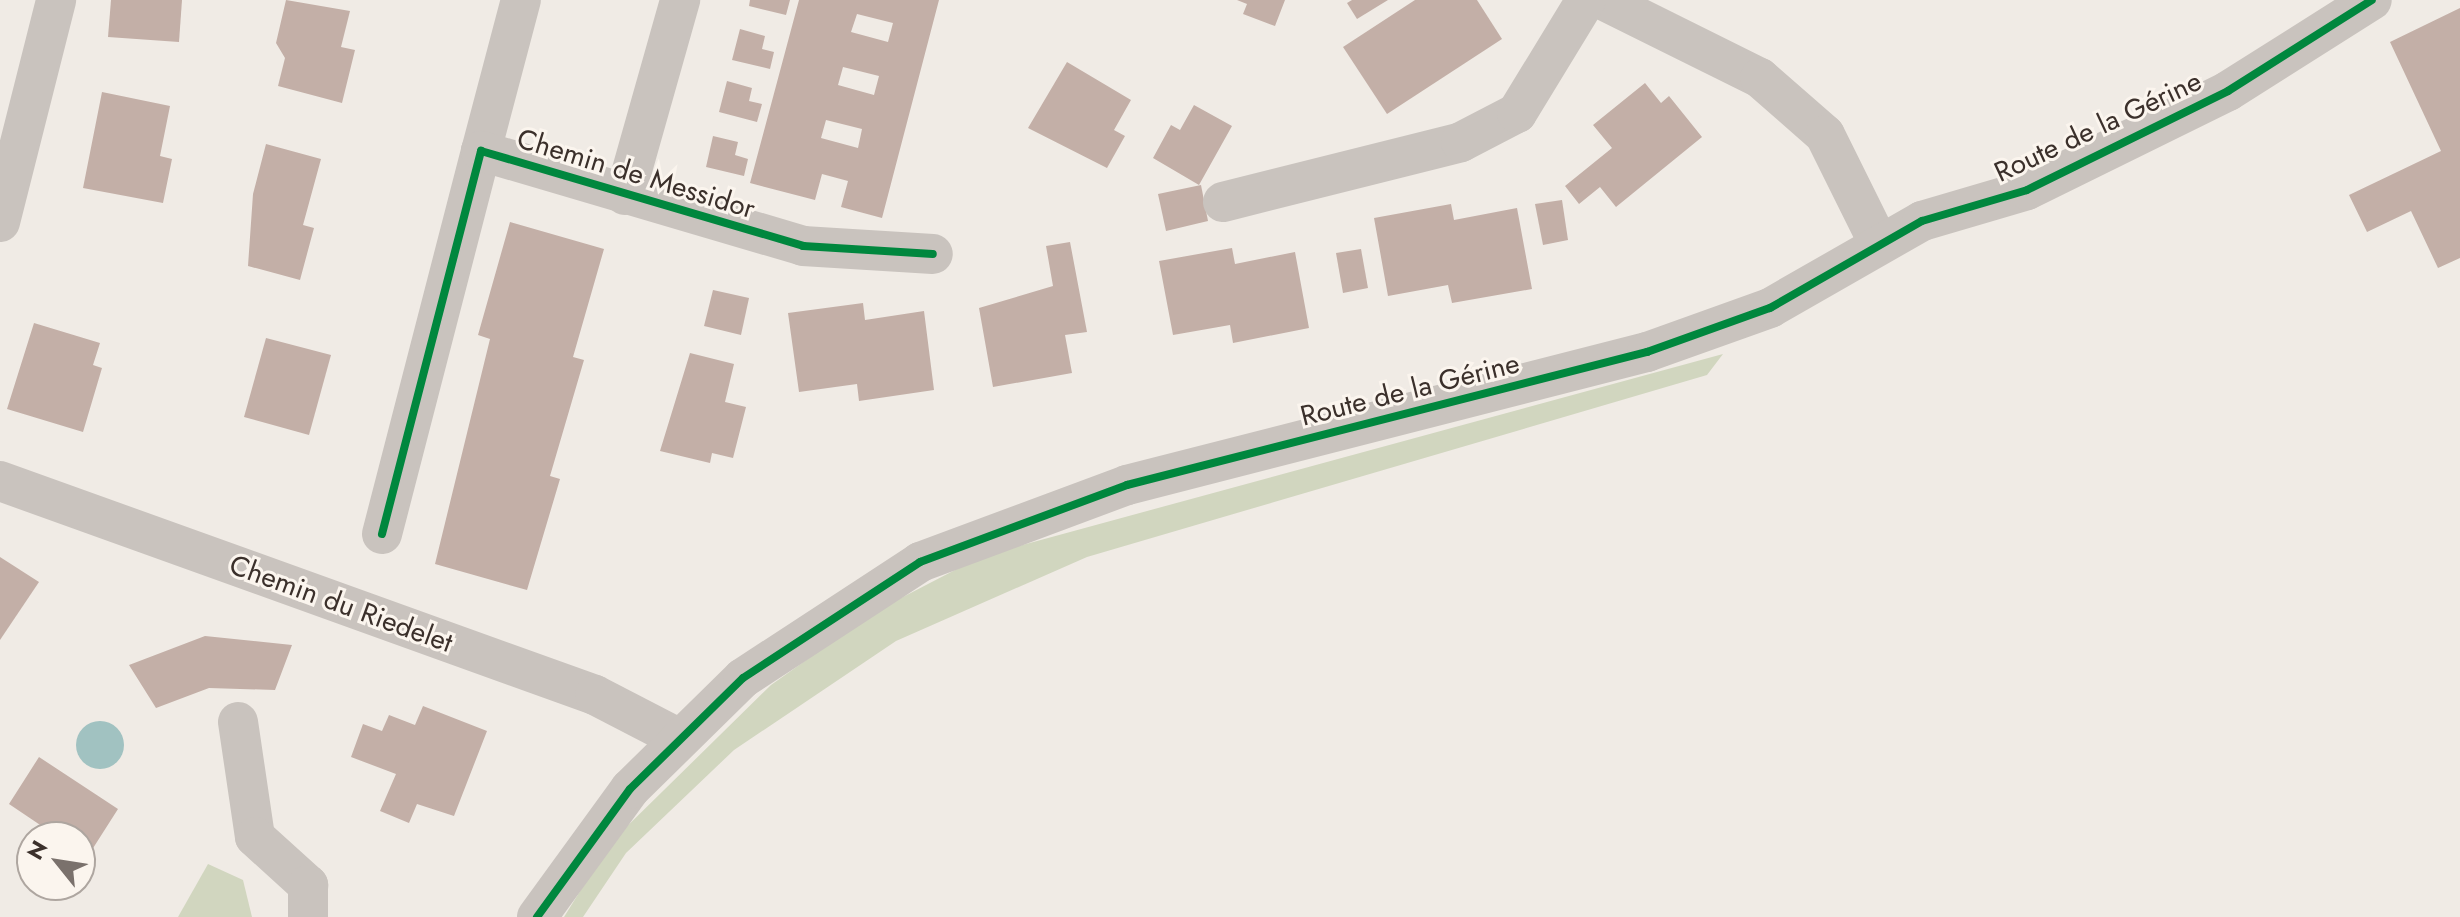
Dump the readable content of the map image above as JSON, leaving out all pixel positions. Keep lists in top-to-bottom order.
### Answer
{
  "streets": {
    "street": ["Route de la Gérine", "Chemin de Messidor", "Chemin du Riedelet"]
  },
  "crossings": [
    ["Route de la Gérine", "Chemin du Riedelet"]
  ],
  "north": "top left"
}
